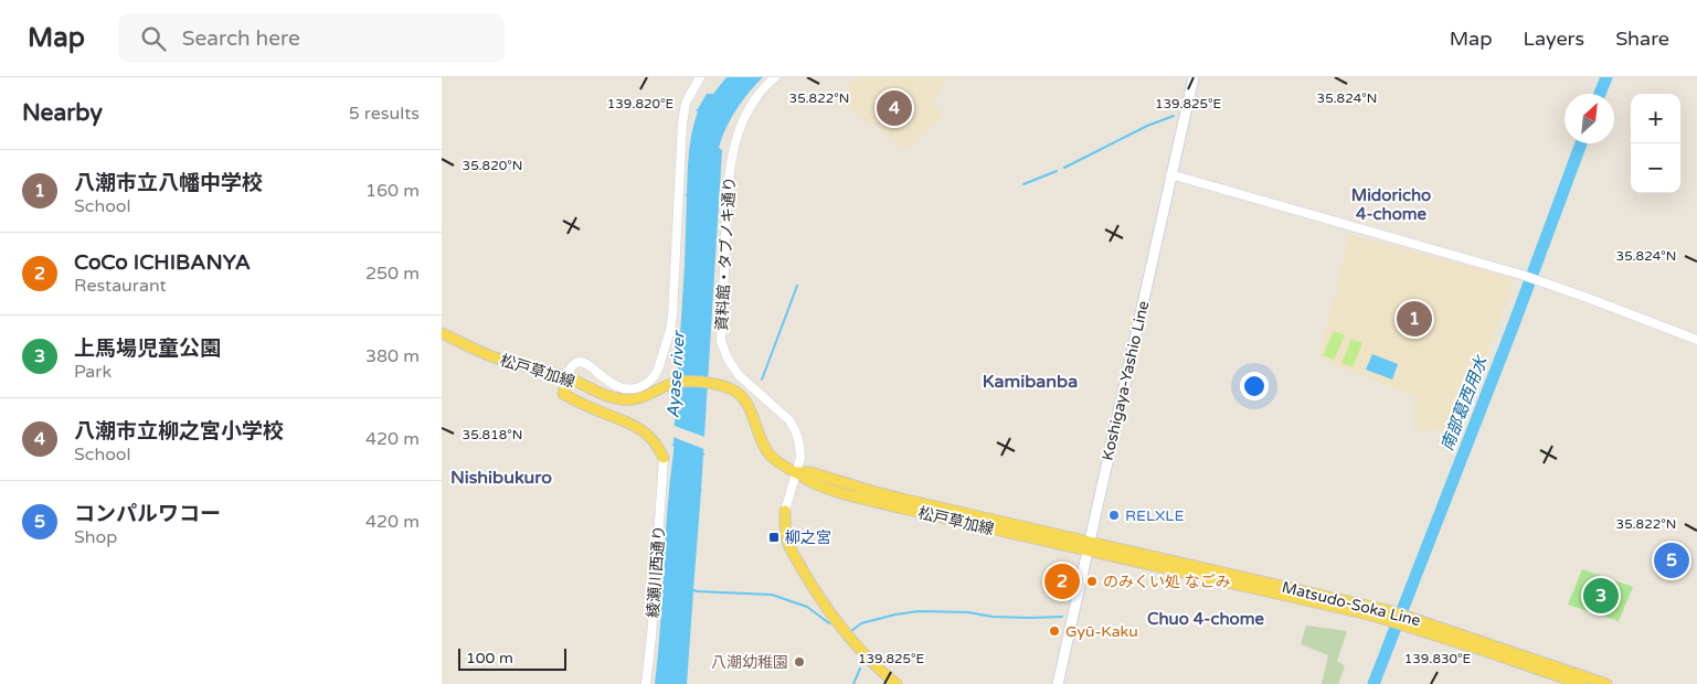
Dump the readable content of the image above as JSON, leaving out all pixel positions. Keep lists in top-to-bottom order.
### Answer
{
  "streets": {
    "main road": ["松戸草加線", "Koshigaya-Yashio Line", "Matsudo-Soka Line"],
    "street": ["資料館・タブノキ通り", "綾瀬川西通り"]
  },
  "crossings": [
    ["資料館・タブノキ通り", "松戸草加線"],
    ["松戸草加線", "Koshigaya-Yashio Line"],
    ["松戸草加線", "Matsudo-Soka Line"],
    ["Koshigaya-Yashio Line", "Matsudo-Soka Line"]
  ],
  "districts": [
    "Midoricho 4-chome",
    "Kamibanba",
    "Nishibukuro",
    "Chuo 4-chome"
  ],
  "water": ["Ayase river", "南部葛西用水"],
  "places": {
    "other": [
      "RELXLE",
      "のみくい処 なごみ",
      "Gyū-Kaku",
      "八潮幼稚園"
    ],
    "transit": ["柳之宮"]
  },
  "scale_bar": "100 m",
  "north": "top right",
  "page": {
    "header": "Map",
    "search": "Search here",
    "nav": ["Map", "Layers", "Share"],
    "heading": ["Nearby", "5 results"],
    "pins": [
      "4",
      "1",
      "5",
      "2",
      "3"
    ],
    "map_buttons": ["+", "−"],
    "list": [
      {
        "mark": "1",
        "name": "八潮市立八幡中学校",
        "note": "School",
        "value": "160 m"
      },
      {
        "mark": "2",
        "name": "CoCo ICHIBANYA",
        "note": "Restaurant",
        "value": "250 m"
      },
      {
        "mark": "3",
        "name": "上馬場児童公園",
        "note": "Park",
        "value": "380 m"
      },
      {
        "mark": "4",
        "name": "八潮市立柳之宮小学校",
        "note": "School",
        "value": "420 m"
      },
      {
        "mark": "5",
        "name": "コンパルワコー",
        "note": "Shop",
        "value": "420 m"
      }
    ],
    "scale": "100 m"
  },
  "coordinates": [
    "35.824°N",
    "35.822°N",
    "139.820°E",
    "139.825°E",
    "35.820°N",
    "35.818°N",
    "139.830°E"
  ]
}
